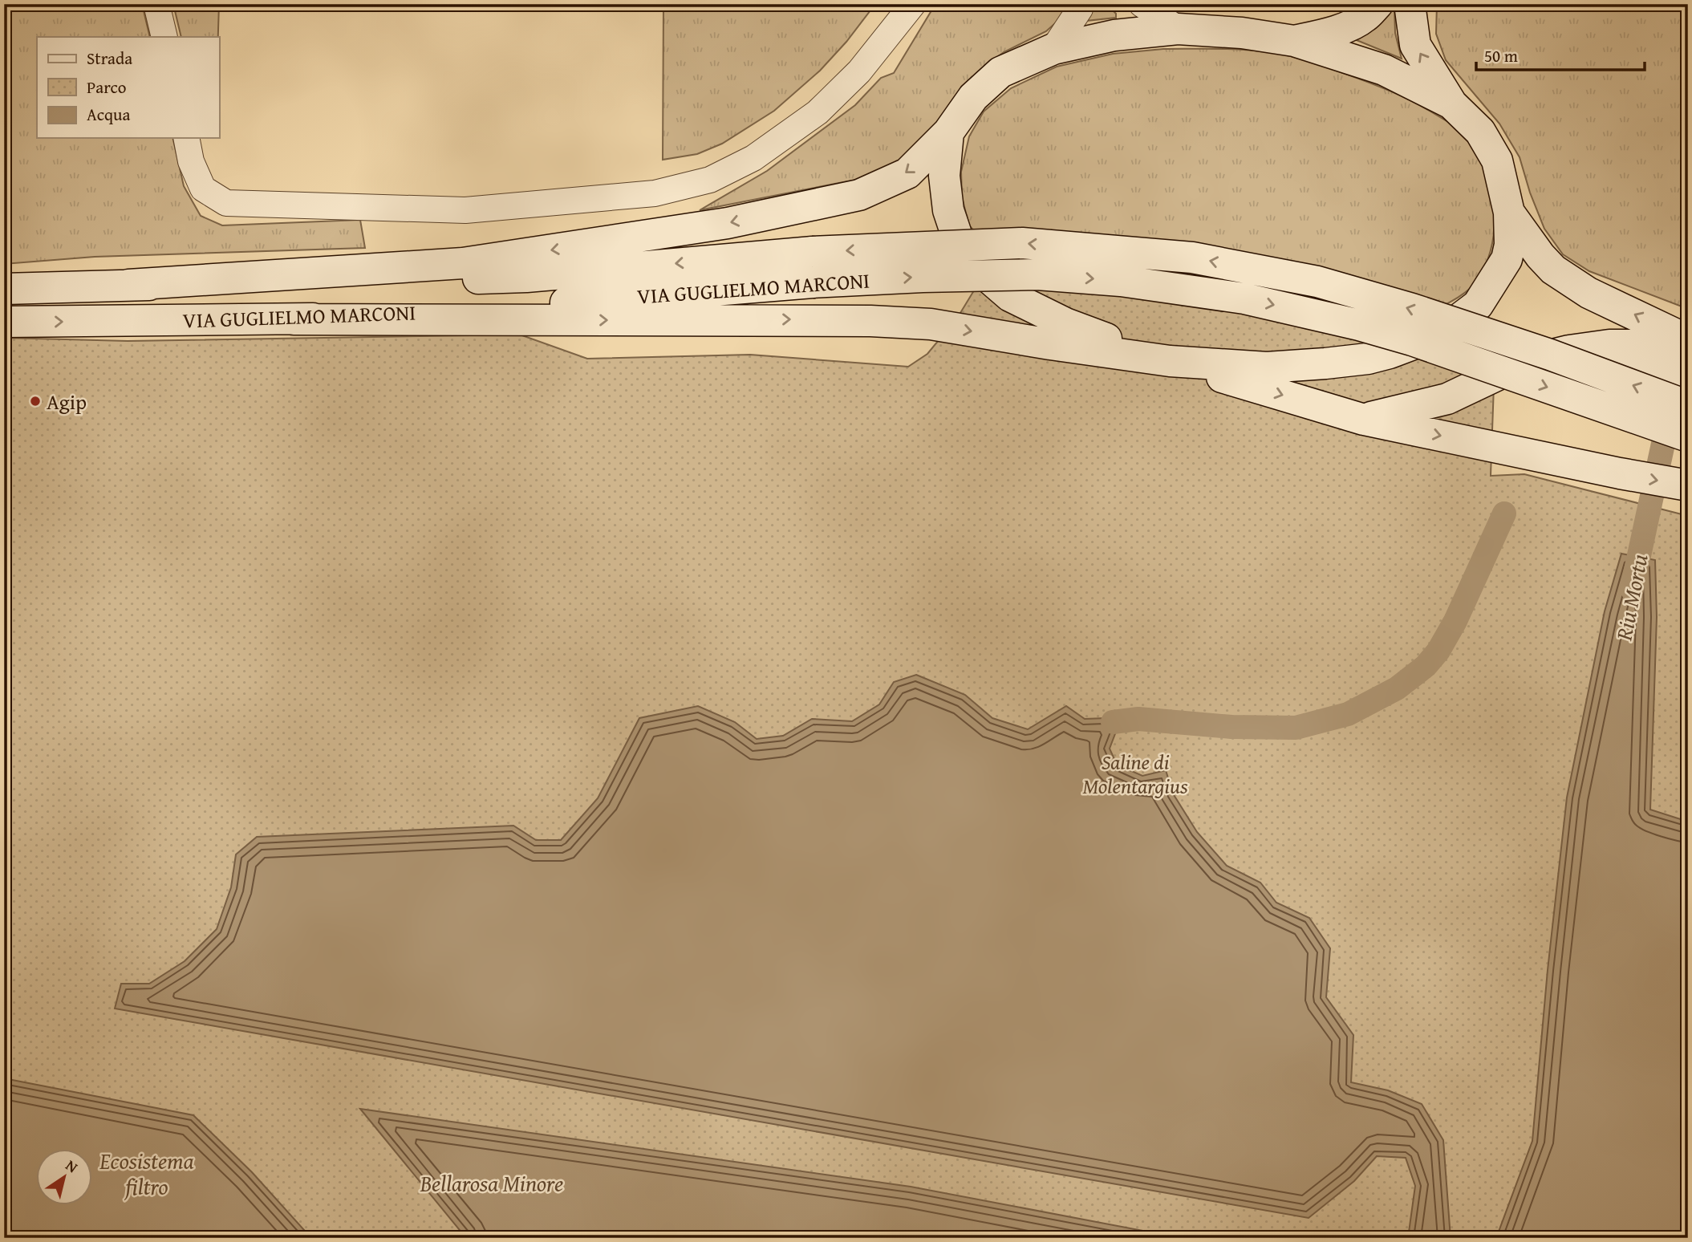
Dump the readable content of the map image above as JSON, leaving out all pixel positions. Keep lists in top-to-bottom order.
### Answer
{
  "streets": {
    "main road": ["VIA GUGLIELMO MARCONI"]
  },
  "water": ["Riu Mortu", "Ecosistema filtro", "Bellarosa Minore"],
  "parks": ["Saline di Molentargius"],
  "places": ["Agip"],
  "legend": ["Strada", "Parco", "Acqua"],
  "scale_bar": "50 m",
  "north": "top right"
}
